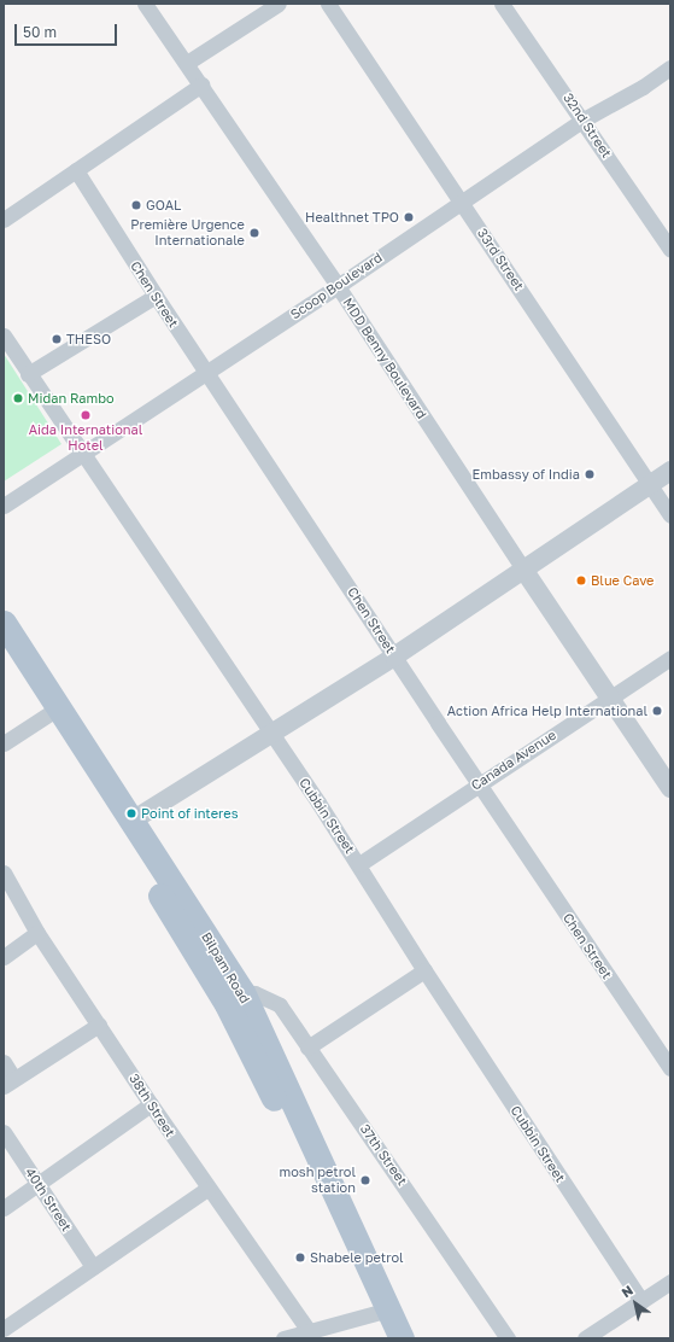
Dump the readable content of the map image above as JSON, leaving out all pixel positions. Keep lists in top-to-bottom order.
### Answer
{
  "streets": {
    "main road": ["Bilpam Road"],
    "street": [
      "32nd Street",
      "33rd Street",
      "Scoop Boulevard",
      "Chen Street",
      "MDD Benny Boulevard",
      "Canada Avenue",
      "Cubbin Street",
      "38th Street",
      "37th Street",
      "40th Street"
    ]
  },
  "crossings": [
    ["32nd Street", "Scoop Boulevard"],
    ["33rd Street", "Scoop Boulevard"],
    ["Scoop Boulevard", "Chen Street"],
    ["Scoop Boulevard", "MDD Benny Boulevard"],
    ["Scoop Boulevard", "Cubbin Street"],
    ["Chen Street", "Canada Avenue"],
    ["Canada Avenue", "Cubbin Street"],
    ["Bilpam Road", "37th Street"]
  ],
  "places": [
    "GOAL",
    "Healthnet TPO",
    "Première Urgence Internationale",
    "THESO",
    "Midan Rambo",
    "Aida International Hotel",
    "Embassy of India",
    "Blue Cave",
    "Action Africa Help International",
    "Point of interes",
    "mosh petrol station",
    "Shabele petrol"
  ],
  "scale_bar": "50 m",
  "north": "top left"
}
